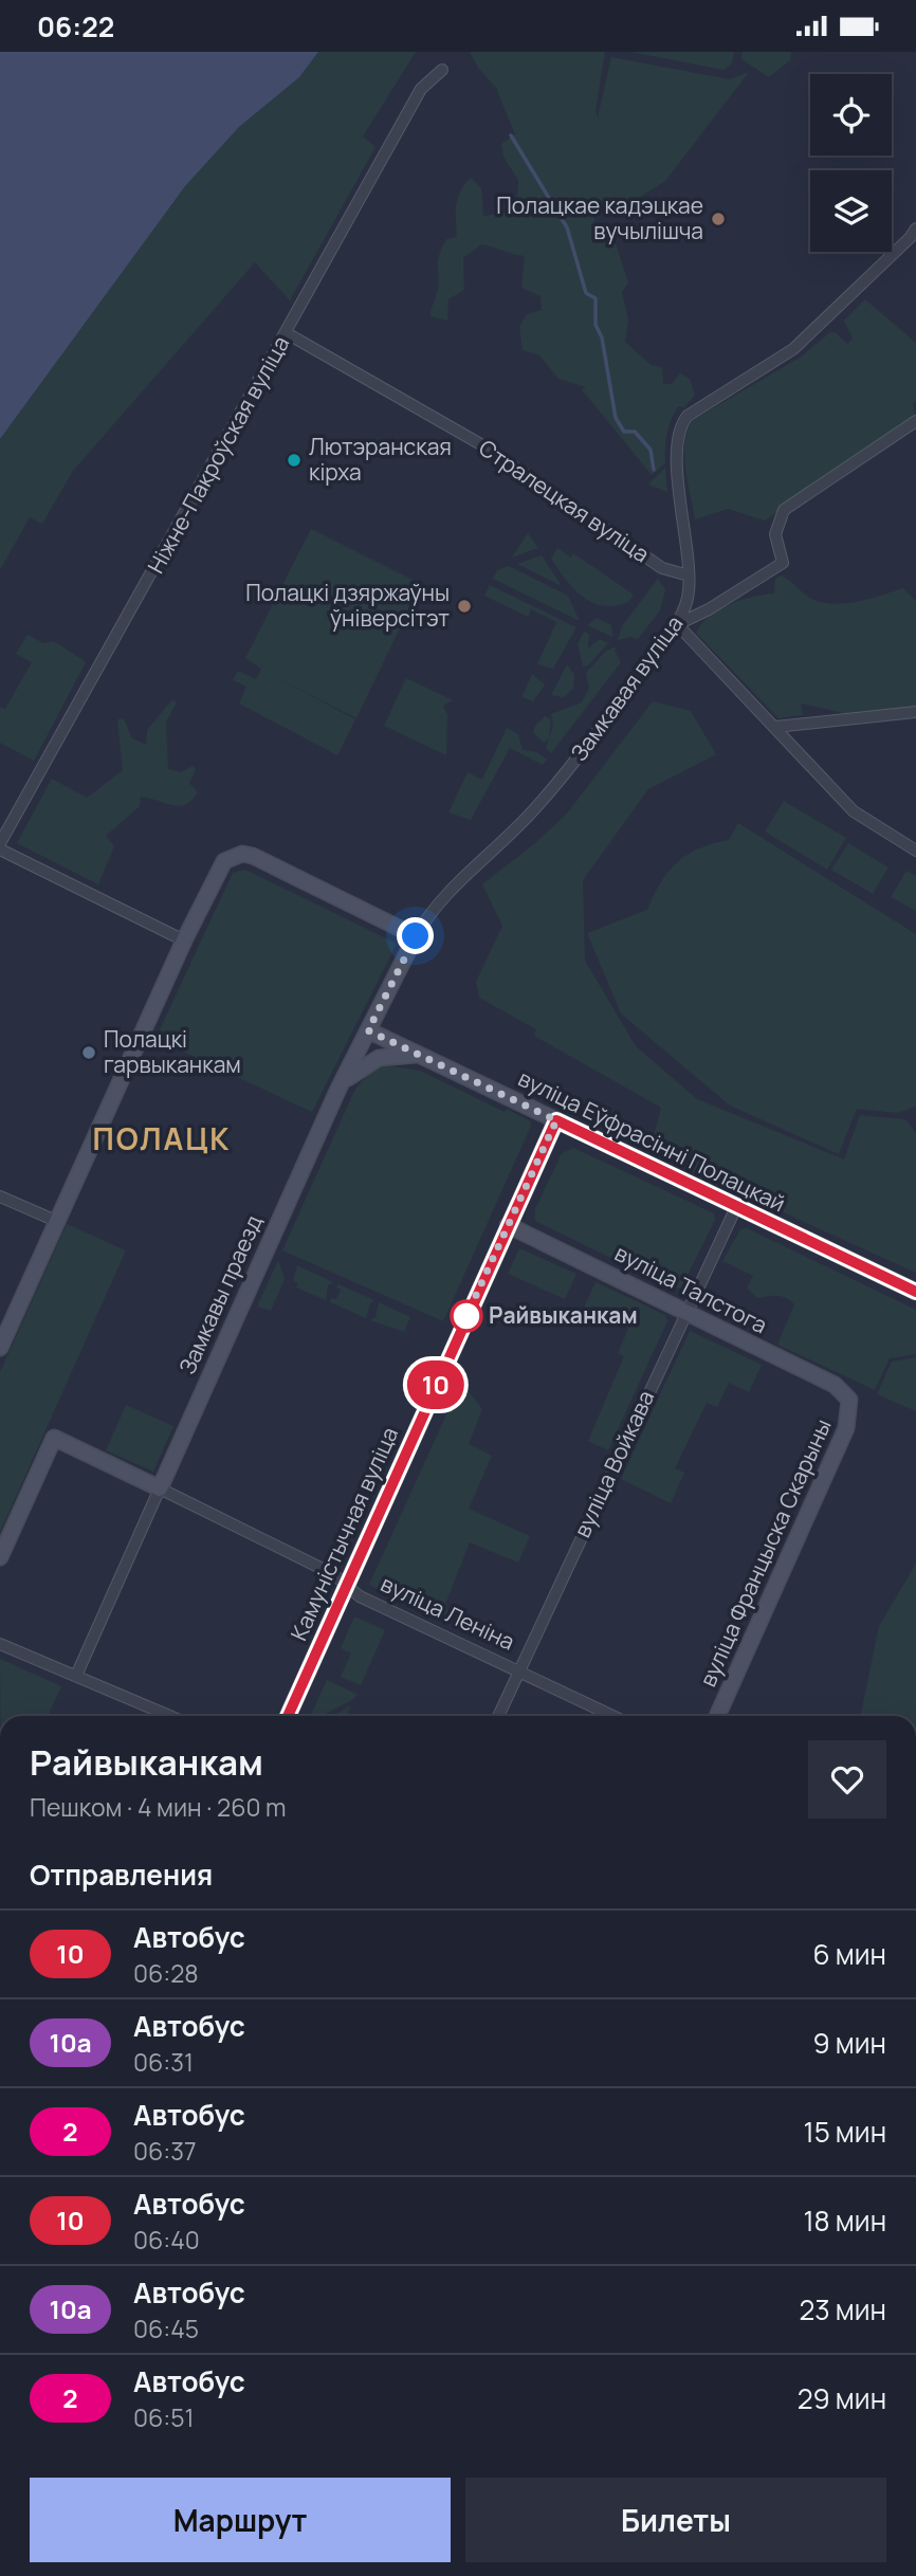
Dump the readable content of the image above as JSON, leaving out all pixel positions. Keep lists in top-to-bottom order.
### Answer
{
  "streets": {
    "street": [
      "Ніжне-Пакроўская вуліца",
      "Стралецкая вуліца",
      "Замкавая вуліца",
      "вуліца Еўфрасінні Полацкай",
      "вуліца Талстога",
      "Замкавы праезд",
      "вуліца Войкава",
      "Камуністычная вуліца",
      "вуліца Францыска Скарыны",
      "вуліца Леніна"
    ]
  },
  "crossings": [
    ["Ніжне-Пакроўская вуліца", "Стралецкая вуліца"],
    ["Стралецкая вуліца", "Замкавая вуліца"],
    ["Замкавая вуліца", "Замкавы праезд"],
    ["вуліца Еўфрасінні Полацкай", "Замкавы праезд"],
    ["вуліца Еўфрасінні Полацкай", "вуліца Войкава"],
    ["вуліца Еўфрасінні Полацкай", "Камуністычная вуліца"],
    ["вуліца Талстога", "вуліца Войкава"],
    ["вуліца Талстога", "Камуністычная вуліца"],
    ["вуліца Талстога", "вуліца Францыска Скарыны"],
    ["Замкавы праезд", "вуліца Леніна"],
    ["вуліца Войкава", "вуліца Леніна"],
    ["Камуністычная вуліца", "вуліца Леніна"]
  ],
  "districts": ["ПОЛАЦК"],
  "places": [
    "Полацкае кадэцкае вучылішча",
    "Лютэранская кірха",
    "Полацкі дзяржаўны ўніверсітэт",
    "Полацкі гарвыканкам",
    "Райвыканкам"
  ],
  "lines": ["bus line 10"],
  "page": {
    "status": "06:22",
    "on_map": "10",
    "heading": [
      ["Райвыканкам", "Пешком · 4 мин · 260 m"],
      "Отправления"
    ],
    "list": [
      {
        "mark": "10",
        "name": "Автобус",
        "note": "06:28",
        "value": "6 мин"
      },
      {
        "mark": "10а",
        "name": "Автобус",
        "note": "06:31",
        "value": "9 мин"
      },
      {
        "mark": "2",
        "name": "Автобус",
        "note": "06:37",
        "value": "15 мин"
      },
      {
        "mark": "10",
        "name": "Автобус",
        "note": "06:40",
        "value": "18 мин"
      },
      {
        "mark": "10а",
        "name": "Автобус",
        "note": "06:45",
        "value": "23 мин"
      },
      {
        "mark": "2",
        "name": "Автобус",
        "note": "06:51",
        "value": "29 мин"
      }
    ],
    "buttons": ["Маршрут", "Билеты"]
  }
}
